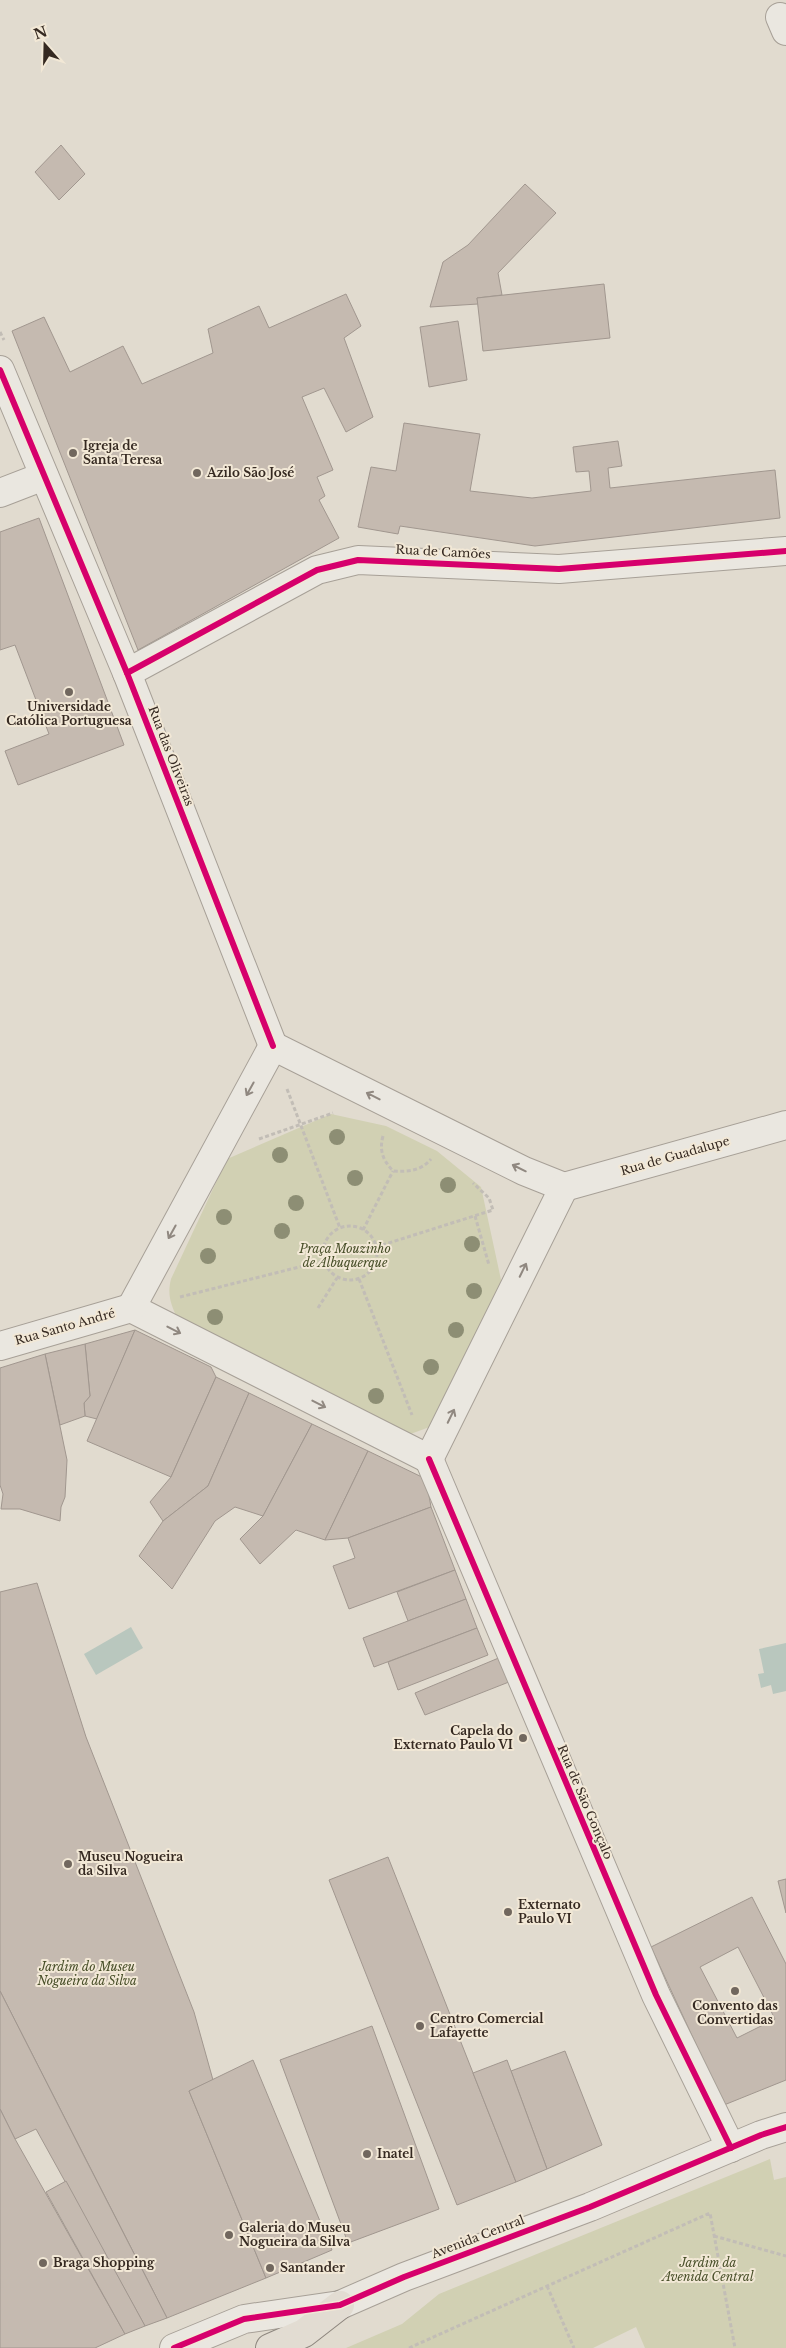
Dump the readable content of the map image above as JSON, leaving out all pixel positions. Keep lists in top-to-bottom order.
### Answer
{
  "streets": {
    "street": [
      "Rua de Camões",
      "Rua das Oliveiras",
      "Rua de Guadalupe",
      "Rua Santo André",
      "Rua de São Gonçalo",
      "Avenida Central"
    ]
  },
  "crossings": [
    ["Rua de Camões", "Rua das Oliveiras"],
    ["Rua de São Gonçalo", "Avenida Central"]
  ],
  "parks": ["Praça Mouzinho de Albuquerque", "Jardim do Museu Nogueira da Silva", "Jardim da Avenida Central"],
  "places": [
    "Igreja de Santa Teresa",
    "Azilo São José",
    "Universidade Católica Portuguesa",
    "Capela do Externato Paulo VI",
    "Museu Nogueira da Silva",
    "Externato Paulo VI",
    "Convento das Convertidas",
    "Centro Comercial Lafayette",
    "Inatel",
    "Galeria do Museu Nogueira da Silva",
    "Braga Shopping",
    "Santander"
  ],
  "north": "top"
}
